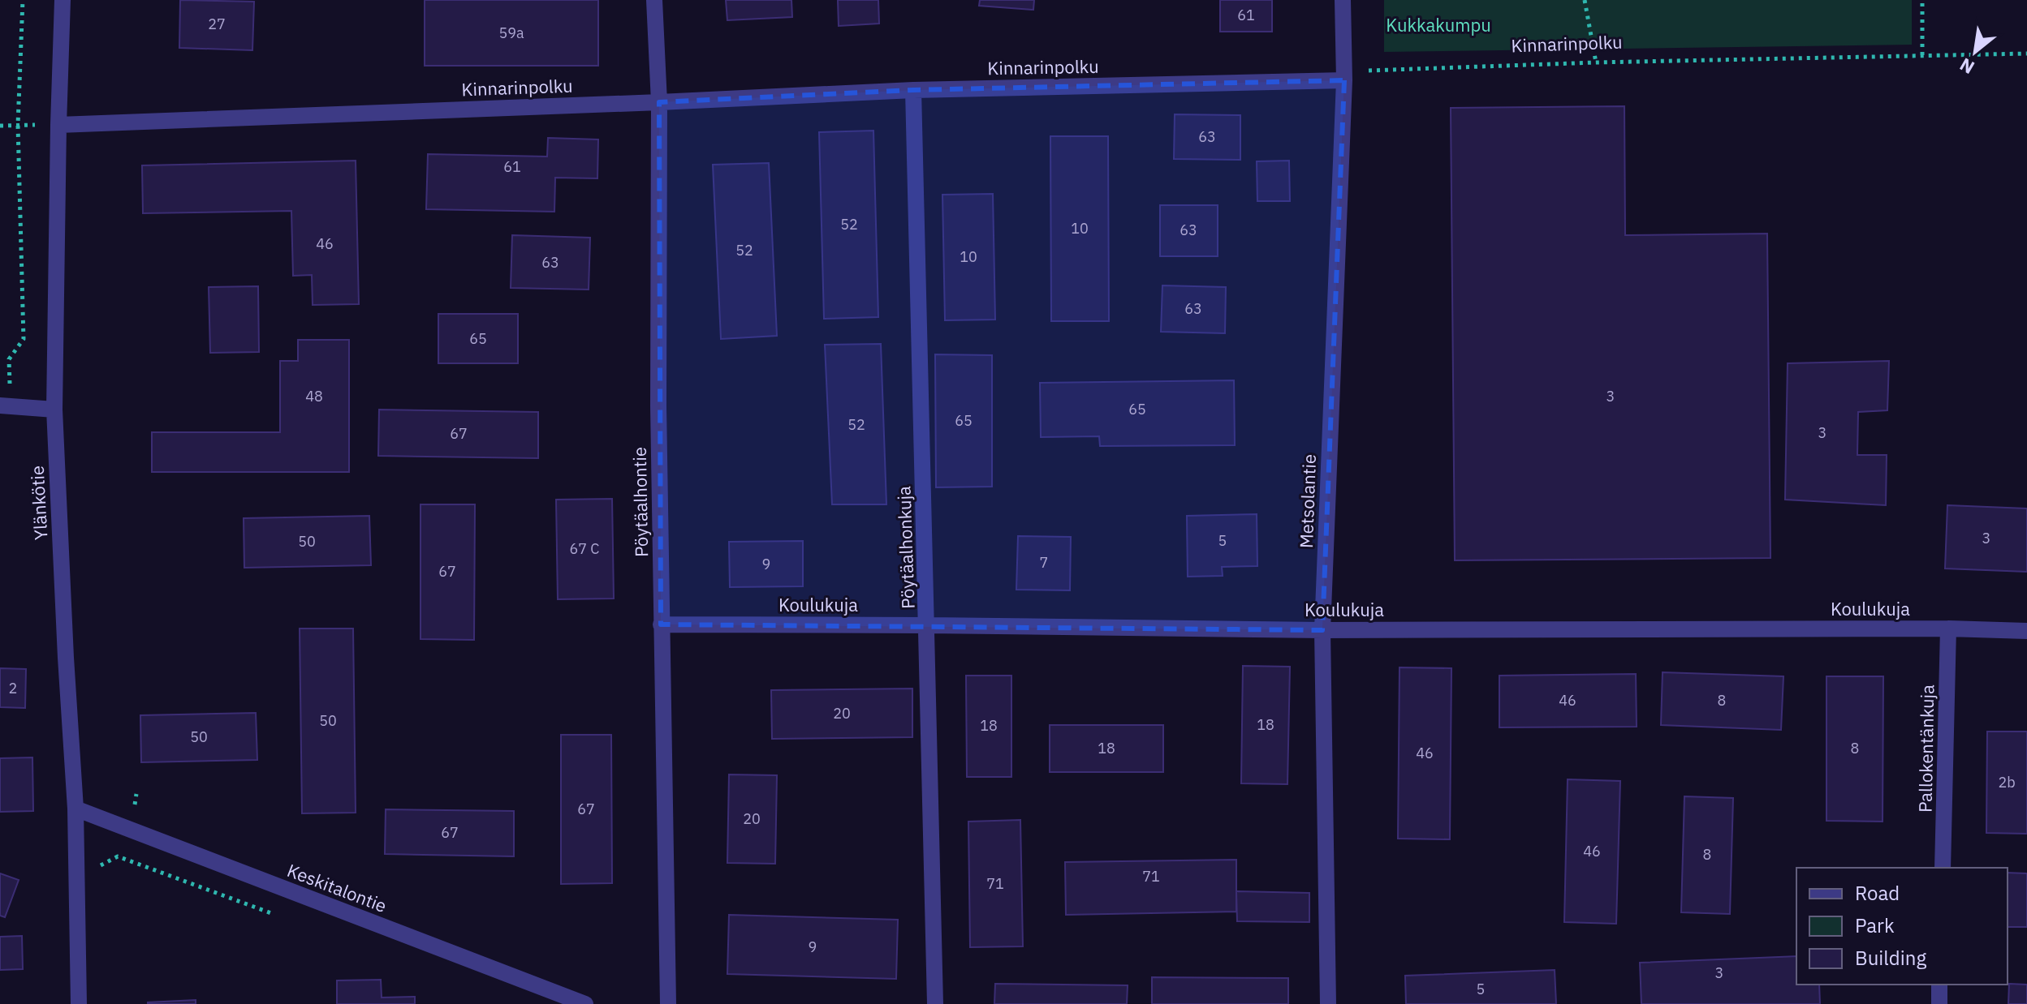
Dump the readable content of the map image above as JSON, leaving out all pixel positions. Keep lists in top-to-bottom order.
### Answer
{
  "streets": {
    "street": [
      "Kinnarinpolku",
      "Metsolantie",
      "Pöytäalhontie",
      "Ylänkötie",
      "Pöytäalhonkuja",
      "Koulukuja",
      "Pallokentänkuja",
      "Keskitalontie"
    ]
  },
  "crossings": [
    ["Kinnarinpolku", "Metsolantie"],
    ["Kinnarinpolku", "Pöytäalhontie"],
    ["Kinnarinpolku", "Ylänkötie"],
    ["Kinnarinpolku", "Pöytäalhonkuja"],
    ["Metsolantie", "Koulukuja"],
    ["Pöytäalhontie", "Koulukuja"],
    ["Ylänkötie", "Keskitalontie"],
    ["Pöytäalhonkuja", "Koulukuja"],
    ["Koulukuja", "Pallokentänkuja"]
  ],
  "parks": ["Kukkakumpu"],
  "house_numbers": [
    "61",
    "27",
    "59a",
    "63",
    "61",
    "52",
    "10",
    "63",
    "46",
    "52",
    "10",
    "63",
    "63",
    "65",
    "48",
    "3",
    "65",
    "65",
    "52",
    "3",
    "67",
    "3",
    "5",
    "50",
    "67 C",
    "7",
    "9",
    "67",
    "2",
    "46",
    "8",
    "20",
    "50",
    "18",
    "18",
    "50",
    "18",
    "8",
    "46",
    "2b",
    "67",
    "20",
    "67",
    "46",
    "8",
    "71",
    "71",
    "9",
    "3",
    "5"
  ],
  "legend": ["Road", "Park", "Building"],
  "north": "bottom left"
}
